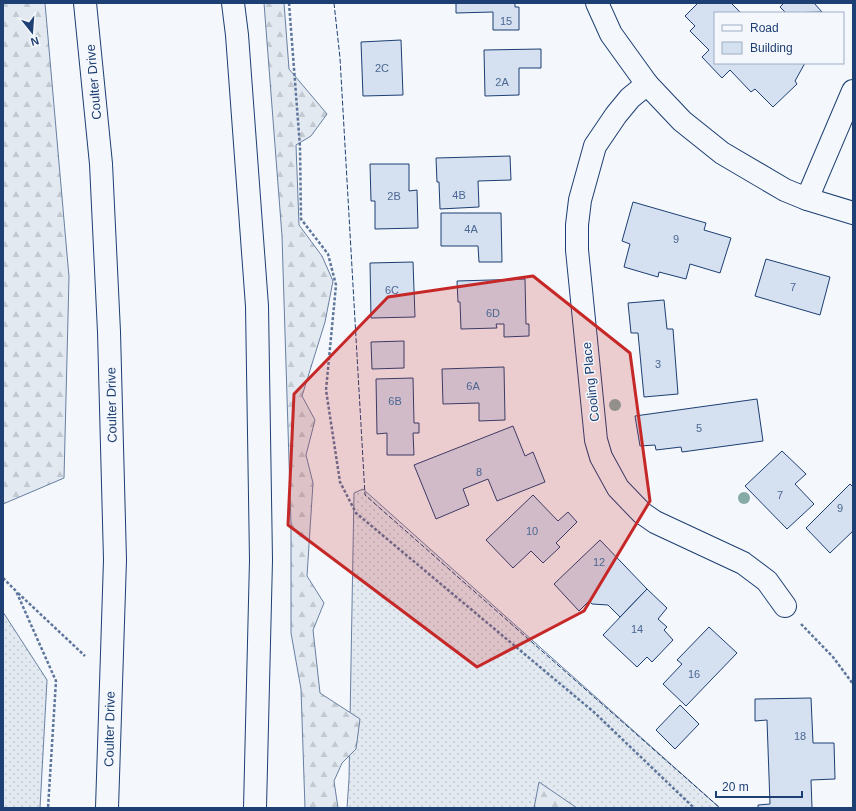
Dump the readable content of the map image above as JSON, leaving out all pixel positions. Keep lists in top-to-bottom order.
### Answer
{
  "streets": {
    "main road": ["Coulter Drive", "Cooling Place"]
  },
  "house_numbers": [
    "15",
    "2C",
    "2A",
    "4B",
    "2B",
    "4A",
    "9",
    "7",
    "6C",
    "6D",
    "3",
    "6A",
    "6B",
    "5",
    "8",
    "7",
    "9",
    "10",
    "12",
    "14",
    "16",
    "18"
  ],
  "legend": ["Road", "Building"],
  "scale_bar": "20 m",
  "north": "bottom"
}
